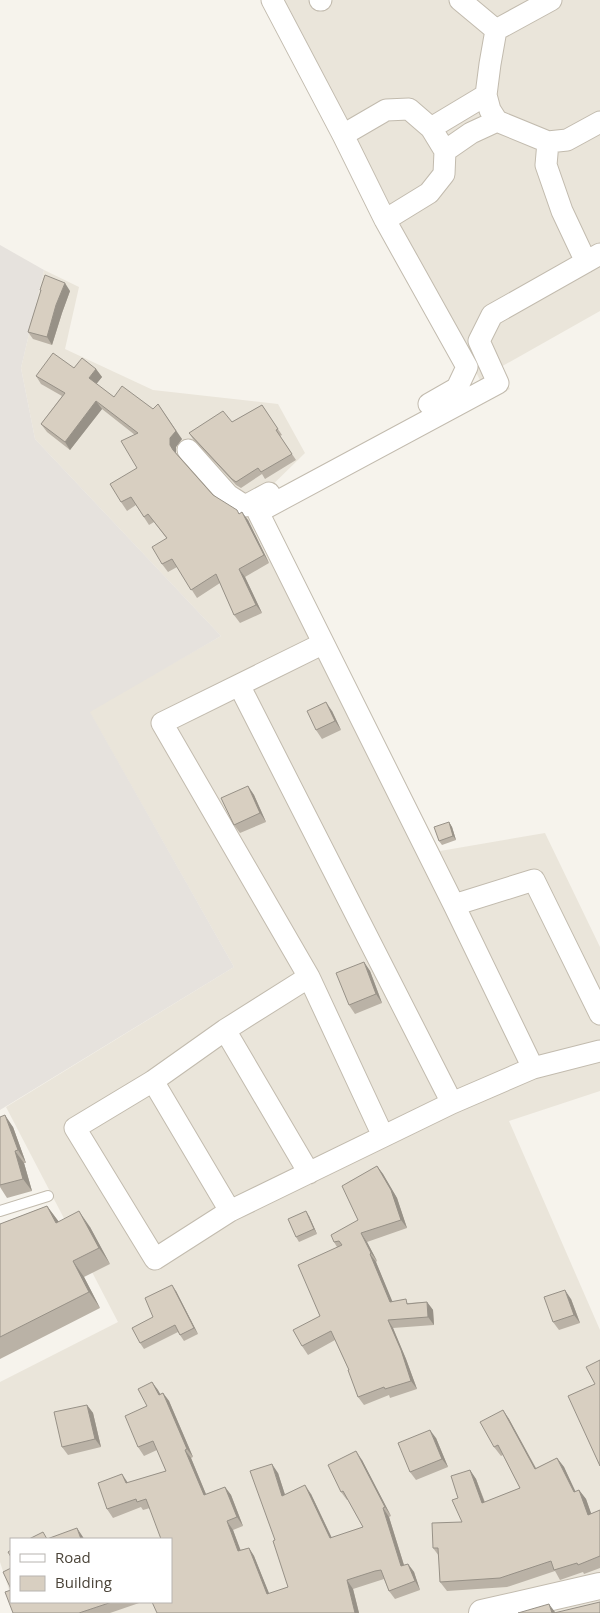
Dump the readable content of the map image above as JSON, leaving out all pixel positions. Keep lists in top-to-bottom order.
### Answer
{
  "legend": ["Road", "Building"]
}
